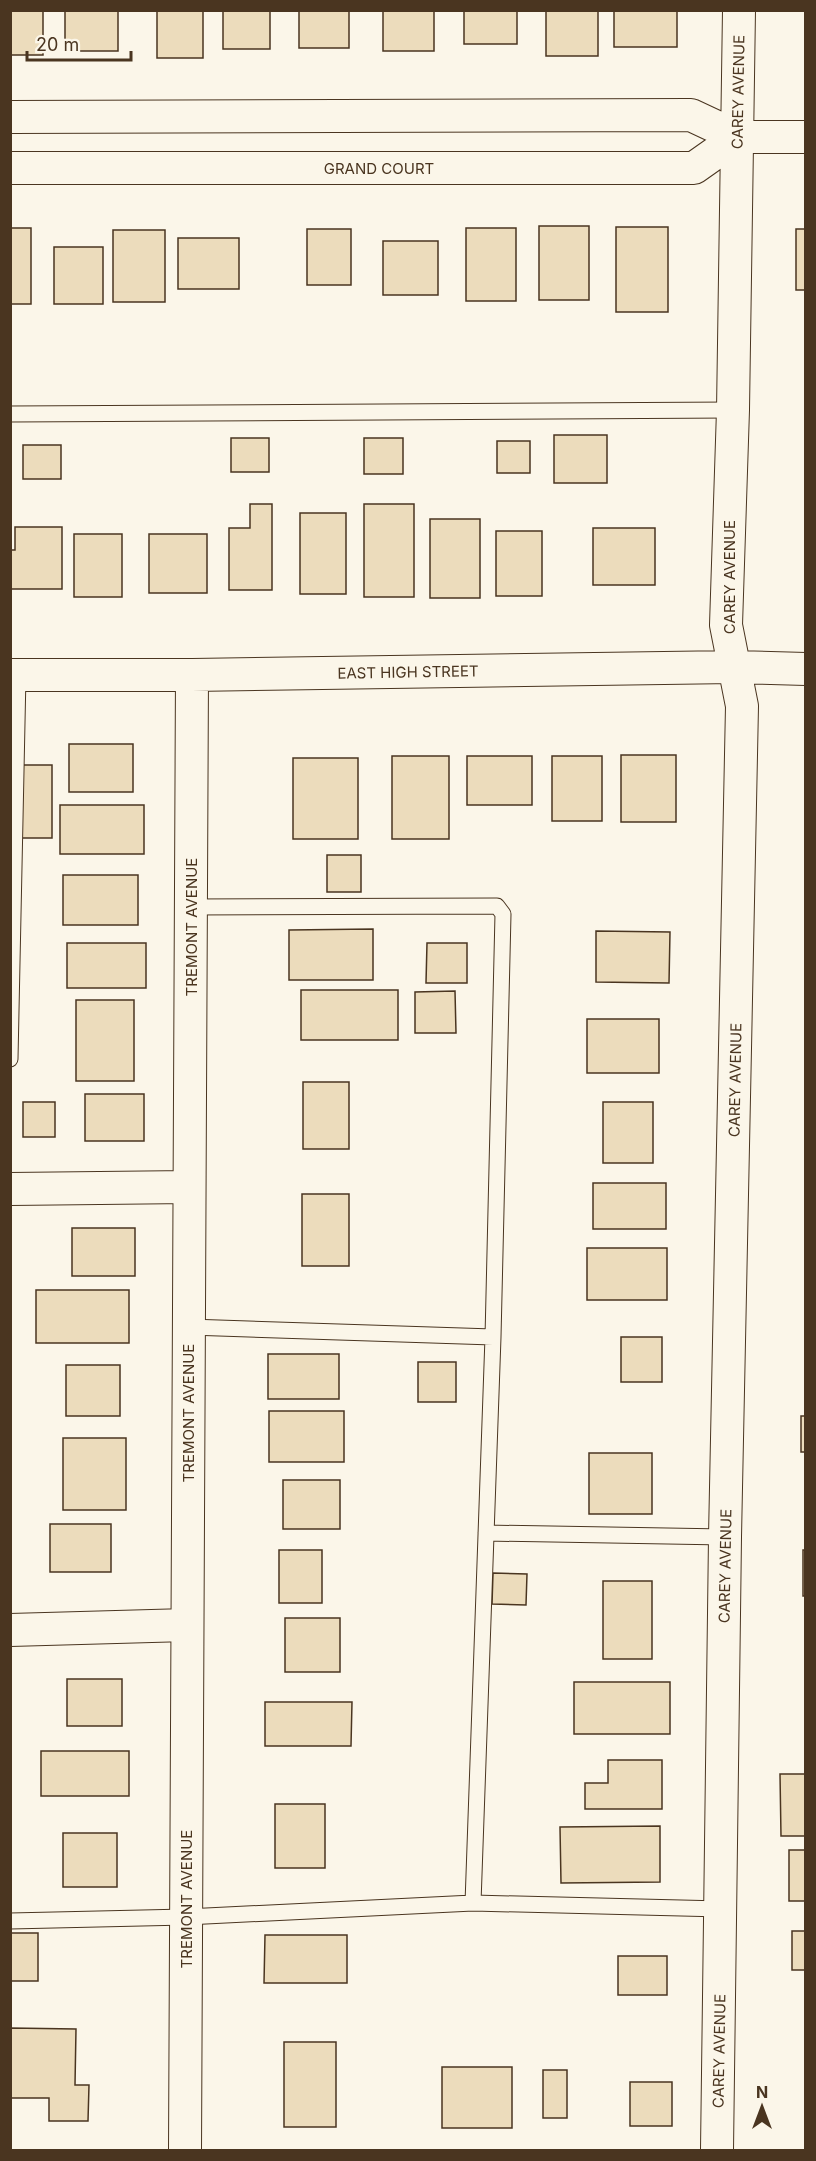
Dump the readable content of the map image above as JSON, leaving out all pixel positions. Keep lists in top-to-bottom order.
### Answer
{
  "streets": {
    "street": [
      "CAREY AVENUE",
      "GRAND COURT",
      "EAST HIGH STREET",
      "TREMONT AVENUE"
    ]
  },
  "crossings": [
    ["CAREY AVENUE", "GRAND COURT"],
    ["CAREY AVENUE", "EAST HIGH STREET"],
    ["EAST HIGH STREET", "TREMONT AVENUE"]
  ],
  "scale_bar": "20 m",
  "north": "top"
}
